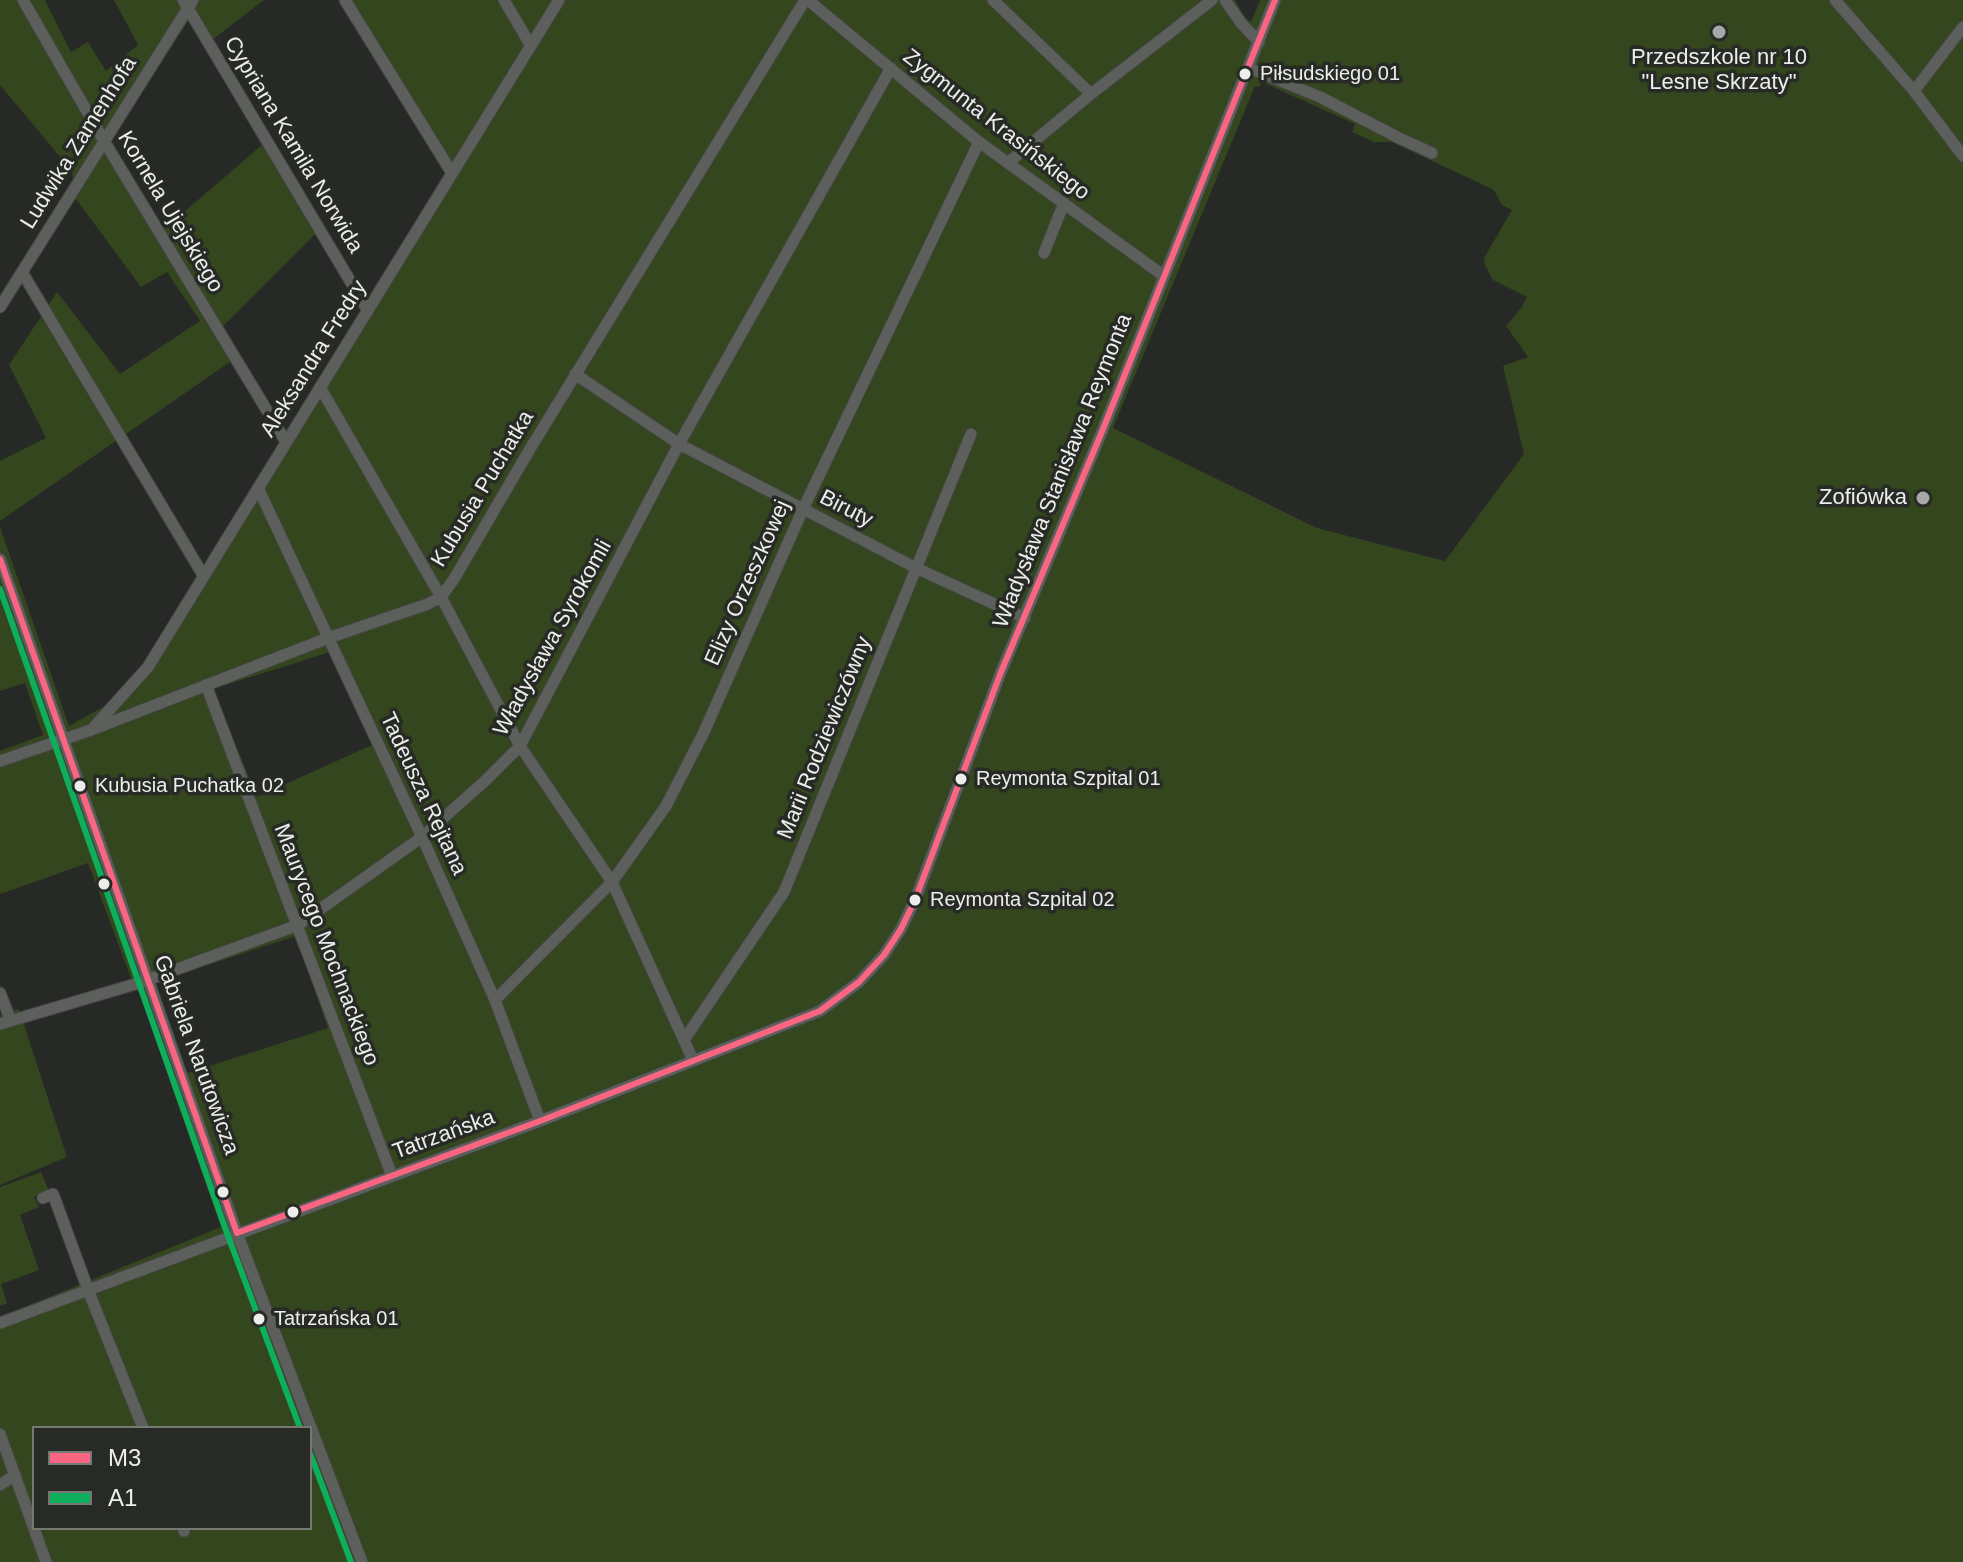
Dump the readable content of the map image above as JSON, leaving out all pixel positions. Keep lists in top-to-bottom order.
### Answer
{
  "streets": {
    "street": [
      "Zygmunta Krasińskiego",
      "Ludwika Zamenhofa",
      "Cypriana Kamila Norwida",
      "Kornela Ujejskiego",
      "Aleksandra Fredry",
      "Władysława Stanisława Reymonta",
      "Kubusia Puchatka",
      "Biruty",
      "Elizy Orzeszkowej",
      "Władysława Syrokomli",
      "Marii Rodziewiczówny",
      "Tadeusza Rejtana",
      "Maurycego Mochnackiego",
      "Gabriela Narutowicza",
      "Tatrzańska"
    ]
  },
  "crossings": [
    ["Zygmunta Krasińskiego", "Władysława Stanisława Reymonta"],
    ["Zygmunta Krasińskiego", "Kubusia Puchatka"],
    ["Zygmunta Krasińskiego", "Elizy Orzeszkowej"],
    ["Zygmunta Krasińskiego", "Władysława Syrokomli"],
    ["Ludwika Zamenhofa", "Cypriana Kamila Norwida"],
    ["Ludwika Zamenhofa", "Kornela Ujejskiego"],
    ["Cypriana Kamila Norwida", "Aleksandra Fredry"],
    ["Kornela Ujejskiego", "Aleksandra Fredry"],
    ["Aleksandra Fredry", "Kubusia Puchatka"],
    ["Aleksandra Fredry", "Tadeusza Rejtana"],
    ["Władysława Stanisława Reymonta", "Biruty"],
    ["Władysława Stanisława Reymonta", "Tatrzańska"],
    ["Kubusia Puchatka", "Biruty"],
    ["Kubusia Puchatka", "Tadeusza Rejtana"],
    ["Kubusia Puchatka", "Maurycego Mochnackiego"],
    ["Kubusia Puchatka", "Gabriela Narutowicza"],
    ["Biruty", "Elizy Orzeszkowej"],
    ["Biruty", "Władysława Syrokomli"],
    ["Biruty", "Marii Rodziewiczówny"],
    ["Elizy Orzeszkowej", "Tadeusza Rejtana"],
    ["Władysława Syrokomli", "Tadeusza Rejtana"],
    ["Władysława Syrokomli", "Maurycego Mochnackiego"],
    ["Władysława Syrokomli", "Gabriela Narutowicza"],
    ["Tadeusza Rejtana", "Tatrzańska"],
    ["Maurycego Mochnackiego", "Tatrzańska"],
    ["Gabriela Narutowicza", "Tatrzańska"]
  ],
  "places": [
    "Przedszkole nr 10 \"Lesne Skrzaty\"",
    "Piłsudskiego 01",
    "Zofiówka",
    "Reymonta Szpital 01",
    "Kubusia Puchatka 02",
    "Reymonta Szpital 02",
    "Tatrzańska 01"
  ],
  "lines": ["transit line M3", "transit line A1"],
  "legend": ["M3", "A1"]
}
